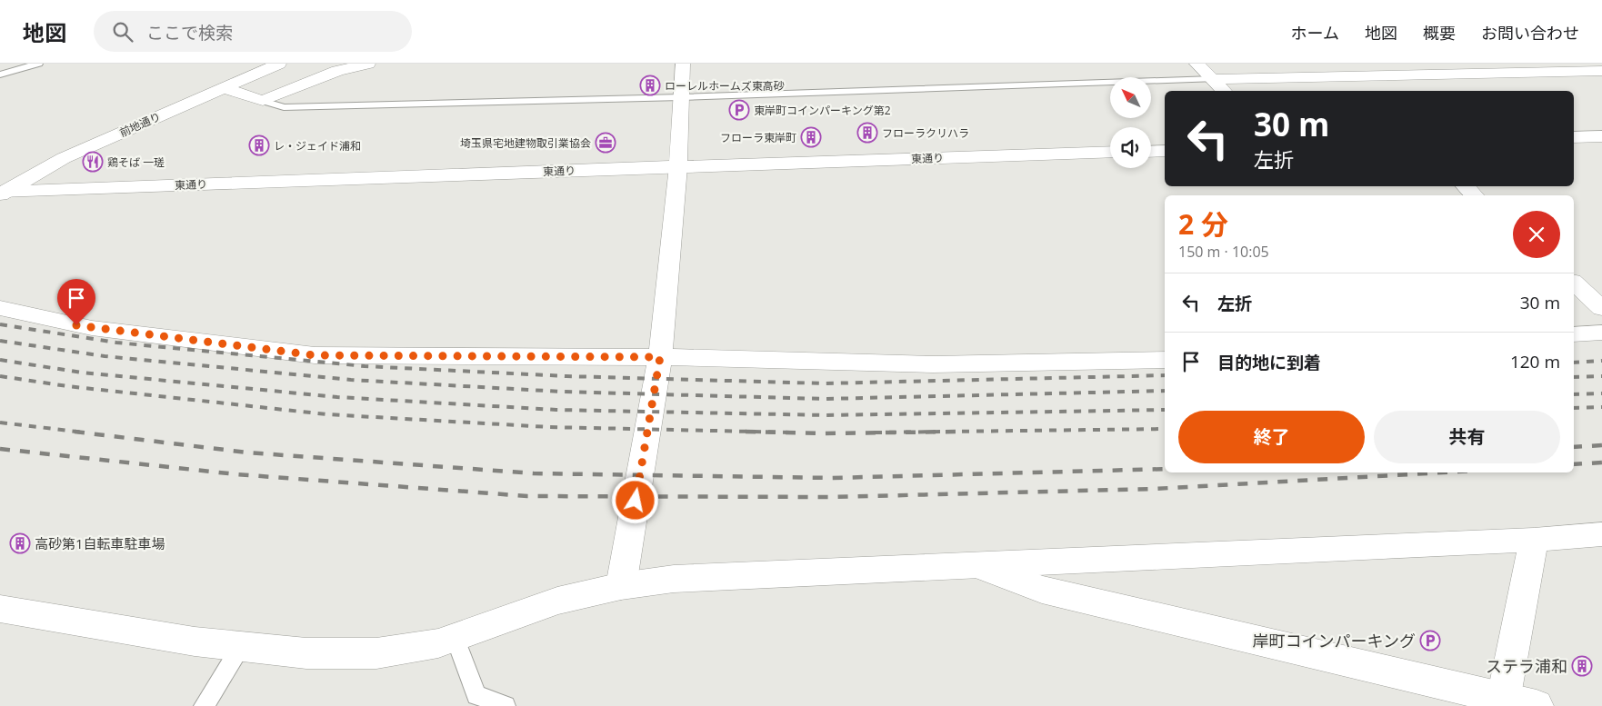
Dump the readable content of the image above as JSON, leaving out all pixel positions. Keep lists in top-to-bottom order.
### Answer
{
  "streets": {
    "street": ["前地通り", "東通り"]
  },
  "crossings": [
    ["前地通り", "東通り"]
  ],
  "places": {
    "building": [
      "ローレルホームズ東高砂",
      "フローラクリハラ",
      "フローラ東岸町",
      "レ・ジェイド浦和",
      "高砂第1自転車駐車場",
      "ステラ浦和"
    ],
    "parking": ["東岸町コインパーキング第2", "岸町コインパーキング"],
    "office": ["埼玉県宅地建物取引業協会"],
    "restaurant": ["鶏そば 一瑳"]
  },
  "north": "top left",
  "page": {
    "header": "地図",
    "search": "ここで検索",
    "nav": [
      "ホーム",
      "地図",
      "概要",
      "お問い合わせ"
    ],
    "turn": ["30 m", "左折"],
    "heading": ["2 分", "150 m · 10:05"],
    "list": [
      {
        "name": "左折",
        "value": "30 m"
      },
      {
        "name": "目的地に到着",
        "value": "120 m"
      }
    ],
    "buttons": ["終了", "共有"]
  }
}
